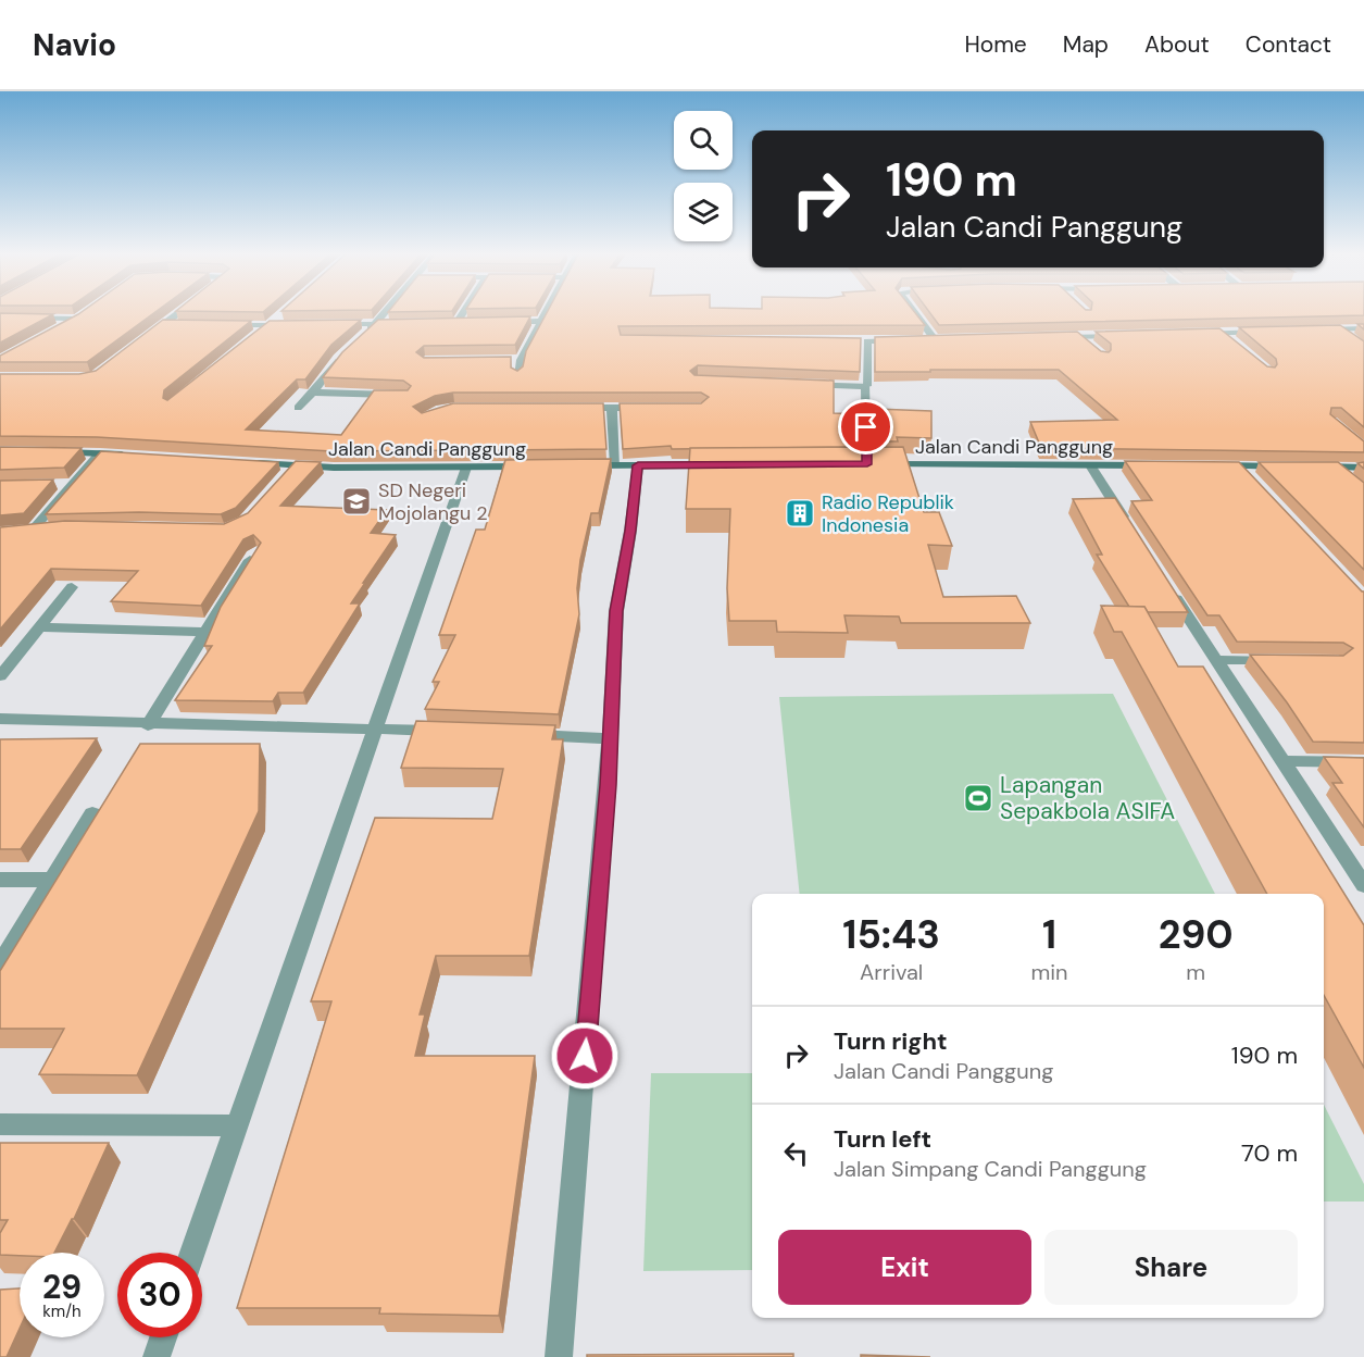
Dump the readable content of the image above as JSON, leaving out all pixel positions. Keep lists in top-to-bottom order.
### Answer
{
  "streets": {
    "main road": ["Jalan Candi Panggung"]
  },
  "places": {
    "school or university": ["SD Negeri Mojolangu 2"],
    "building": ["Radio Republik Indonesia"],
    "sports": ["Lapangan Sepakbola ASIFA"]
  },
  "page": {
    "header": "Navio",
    "nav": [
      "Home",
      "Map",
      "About",
      "Contact"
    ],
    "turn": ["190 m", "Jalan Candi Panggung"],
    "eta": [
      "15:43",
      "Arrival",
      "1",
      "min",
      "290",
      "m"
    ],
    "list": [
      {
        "name": "Turn right",
        "note": "Jalan Candi Panggung",
        "value": "190 m"
      },
      {
        "name": "Turn left",
        "note": "Jalan Simpang Candi Panggung",
        "value": "70 m"
      }
    ],
    "buttons": ["Exit", "Share"],
    "speed": "29 km/h",
    "limit": "30"
  }
}
